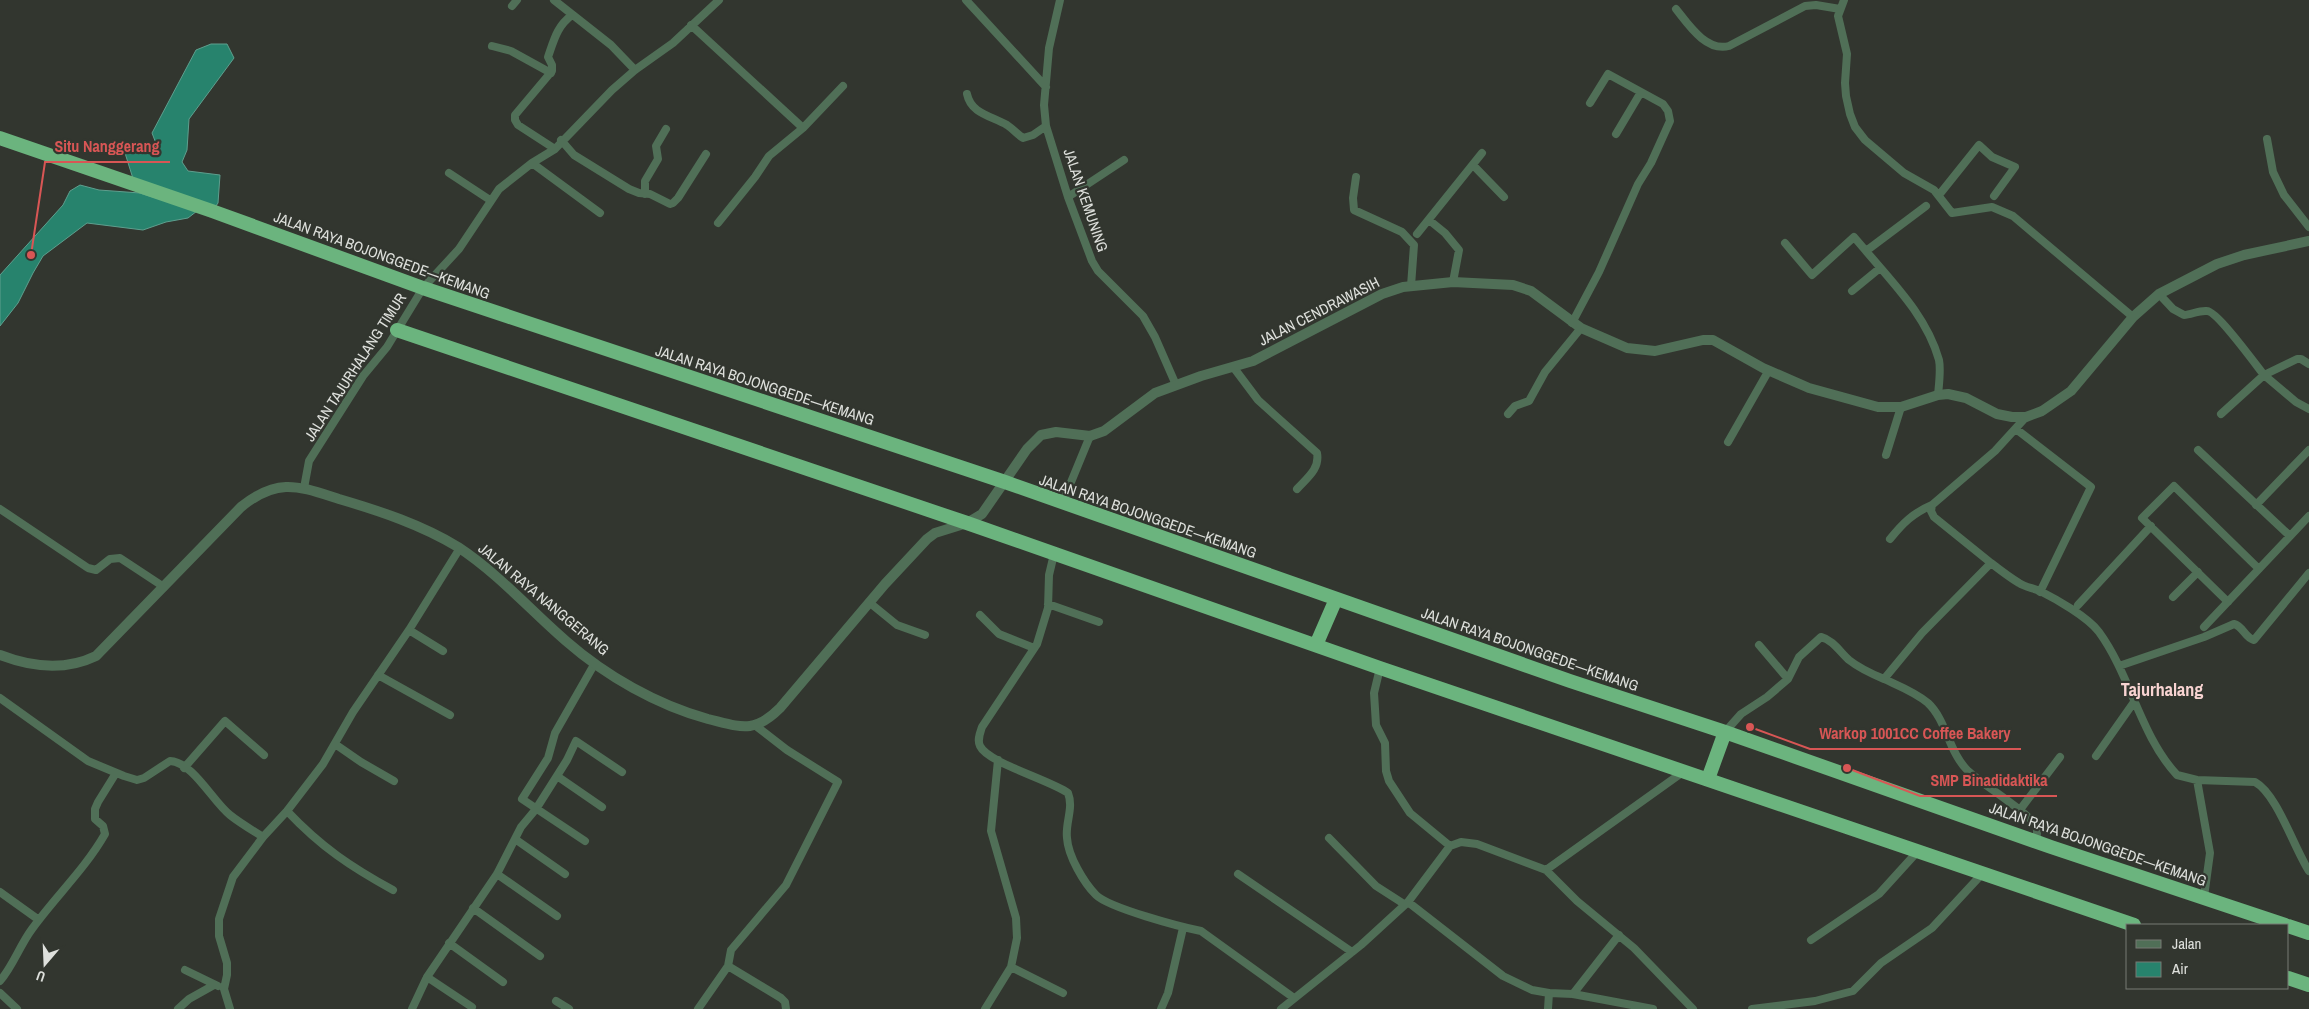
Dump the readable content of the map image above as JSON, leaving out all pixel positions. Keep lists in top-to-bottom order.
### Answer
{
  "streets": {
    "highway": ["JALAN RAYA BOJONGGEDE—KEMANG"],
    "street": [
      "JALAN KEMUNING",
      "JALAN CENDRAWASIH",
      "JALAN TAJURHALANG TIMUR",
      "JALAN RAYA NANGGERANG"
    ]
  },
  "crossings": [
    ["JALAN KEMUNING", "JALAN CENDRAWASIH"],
    ["JALAN RAYA BOJONGGEDE—KEMANG", "JALAN TAJURHALANG TIMUR"],
    ["JALAN TAJURHALANG TIMUR", "JALAN RAYA NANGGERANG"]
  ],
  "districts": ["Tajurhalang"],
  "places": ["Situ Nanggerang", "Warkop 1001CC Coffee Bakery", "SMP Binadidaktika"],
  "legend": ["Jalan", "Air"],
  "north": "bottom"
}
